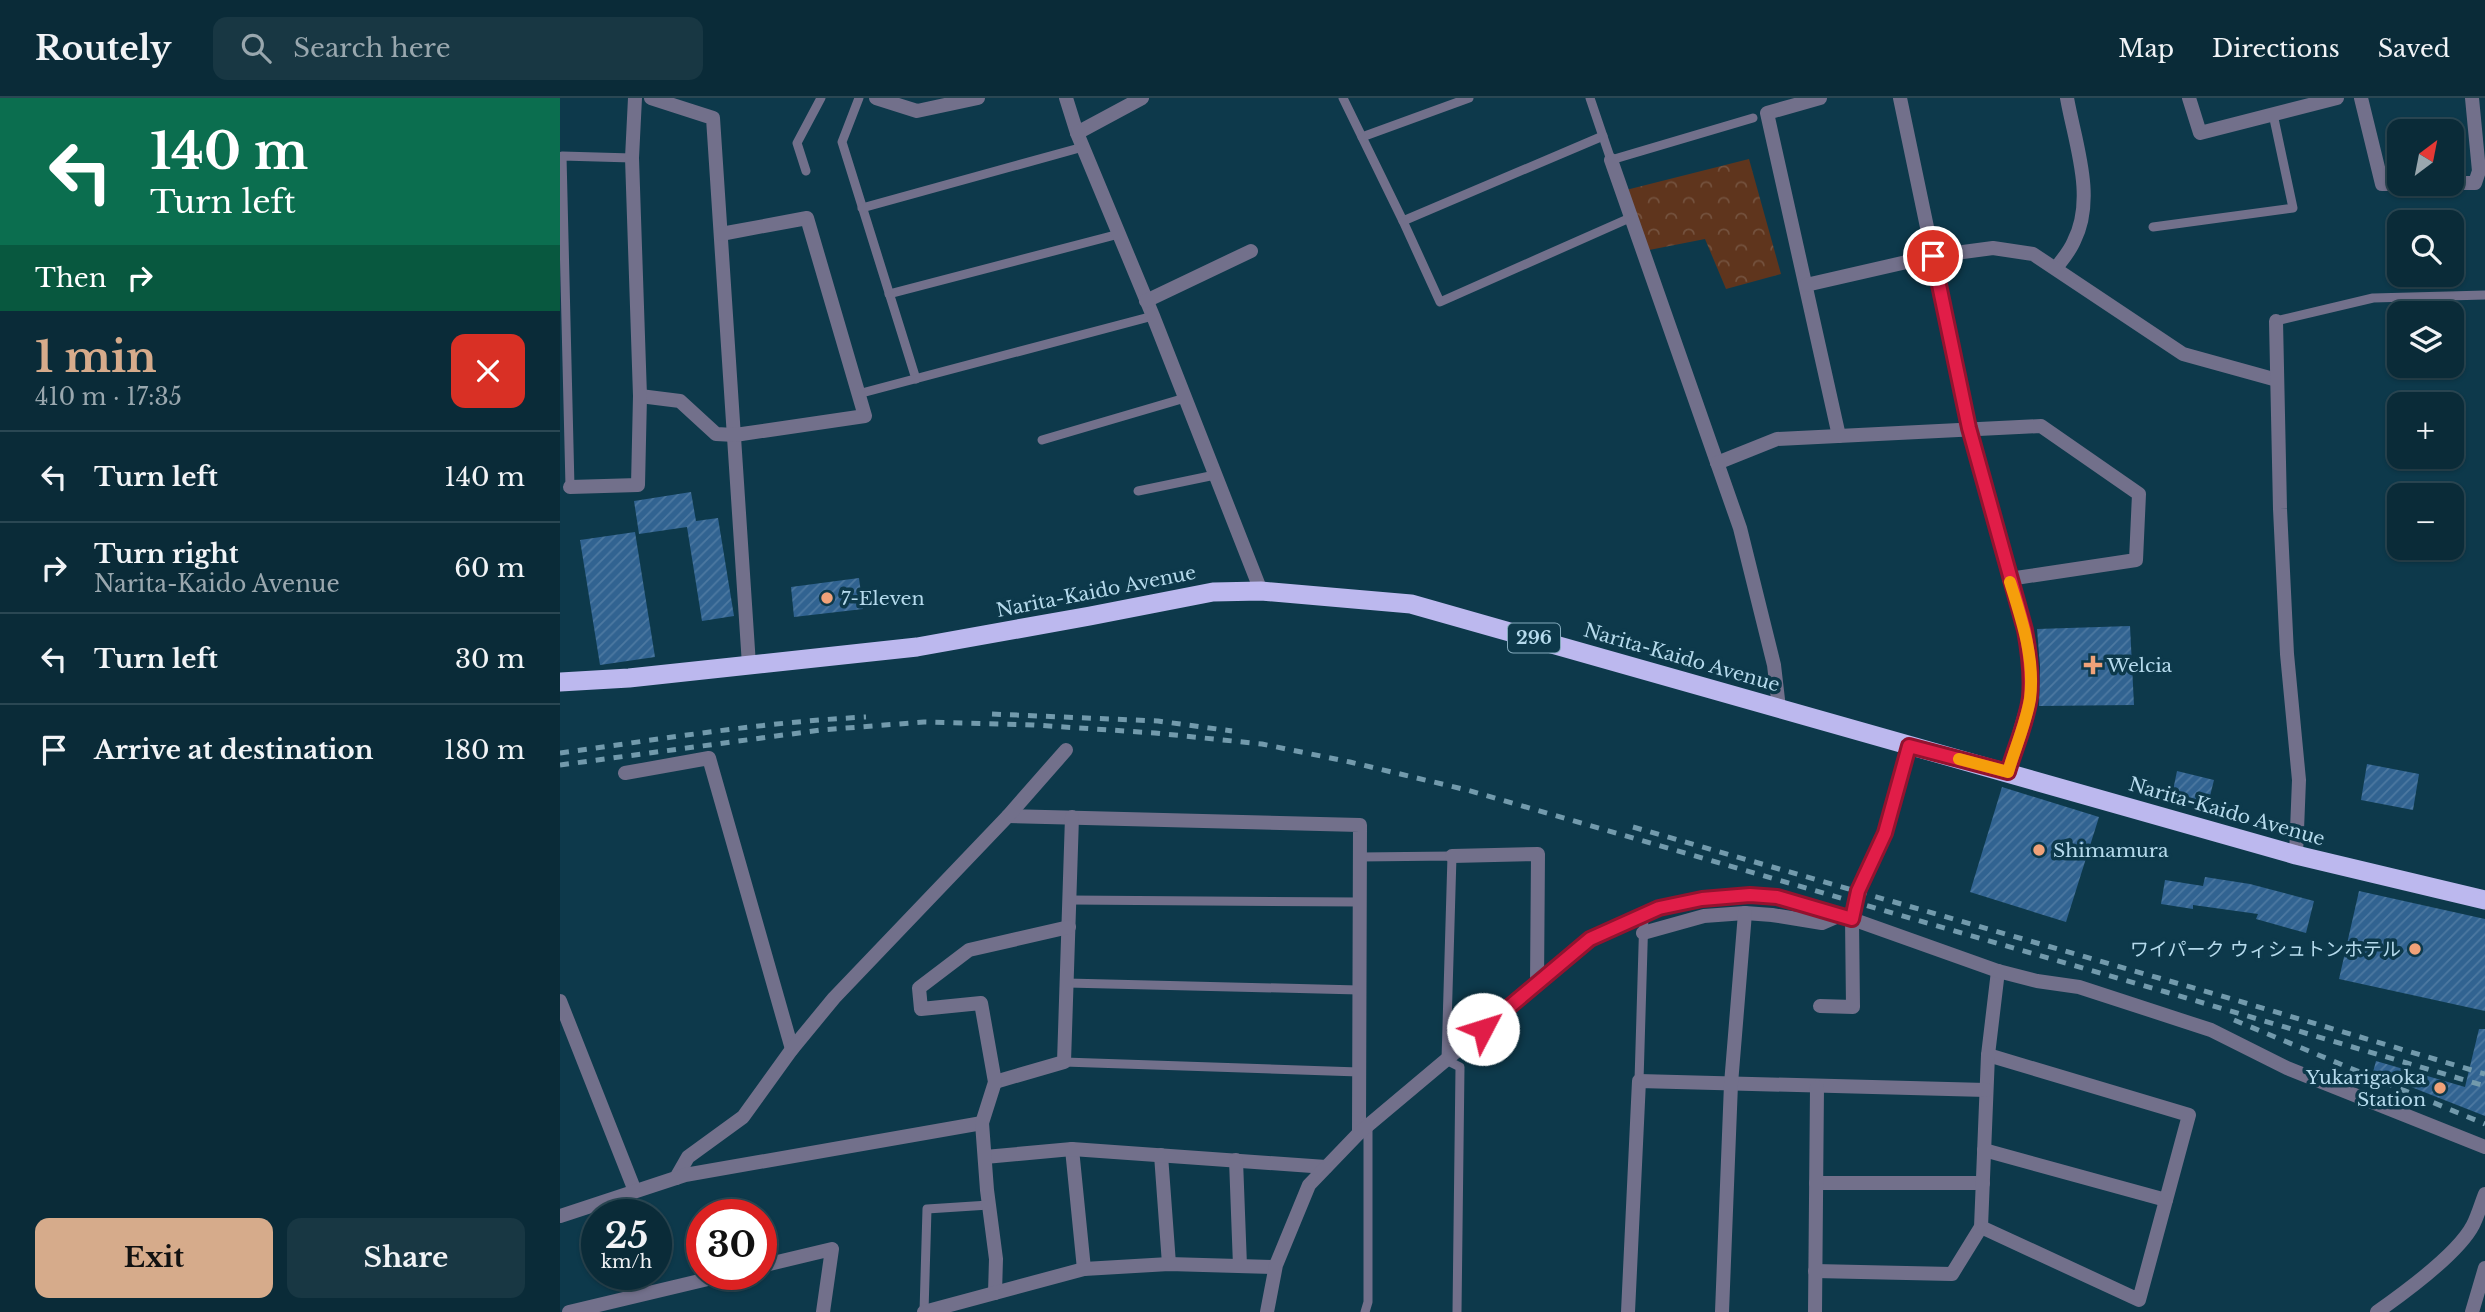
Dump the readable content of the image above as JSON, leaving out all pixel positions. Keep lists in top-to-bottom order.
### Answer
{
  "streets": {
    "highway": ["Narita-Kaido Avenue", "296"]
  },
  "places": {
    "other": [
      "7-Eleven",
      "Shimamura",
      "ワイパーク ウィシュトンホテル",
      "Yukarigaoka Station"
    ],
    "health": ["Welcia"]
  },
  "north": "top right",
  "page": {
    "header": "Routely",
    "search": "Search here",
    "nav": ["Map", "Directions", "Saved"],
    "turn": ["140 m", "Turn left"],
    "map_buttons": ["+", "−"],
    "then": "Then",
    "heading": ["1 min", "410 m · 17:35"],
    "list": [
      {
        "name": "Turn left",
        "value": "140 m"
      },
      {
        "name": "Turn right",
        "note": "Narita-Kaido Avenue",
        "value": "60 m"
      },
      {
        "name": "Turn left",
        "value": "30 m"
      },
      {
        "name": "Arrive at destination",
        "value": "180 m"
      }
    ],
    "speed": "25 km/h",
    "limit": "30",
    "buttons": ["Exit", "Share"]
  }
}
